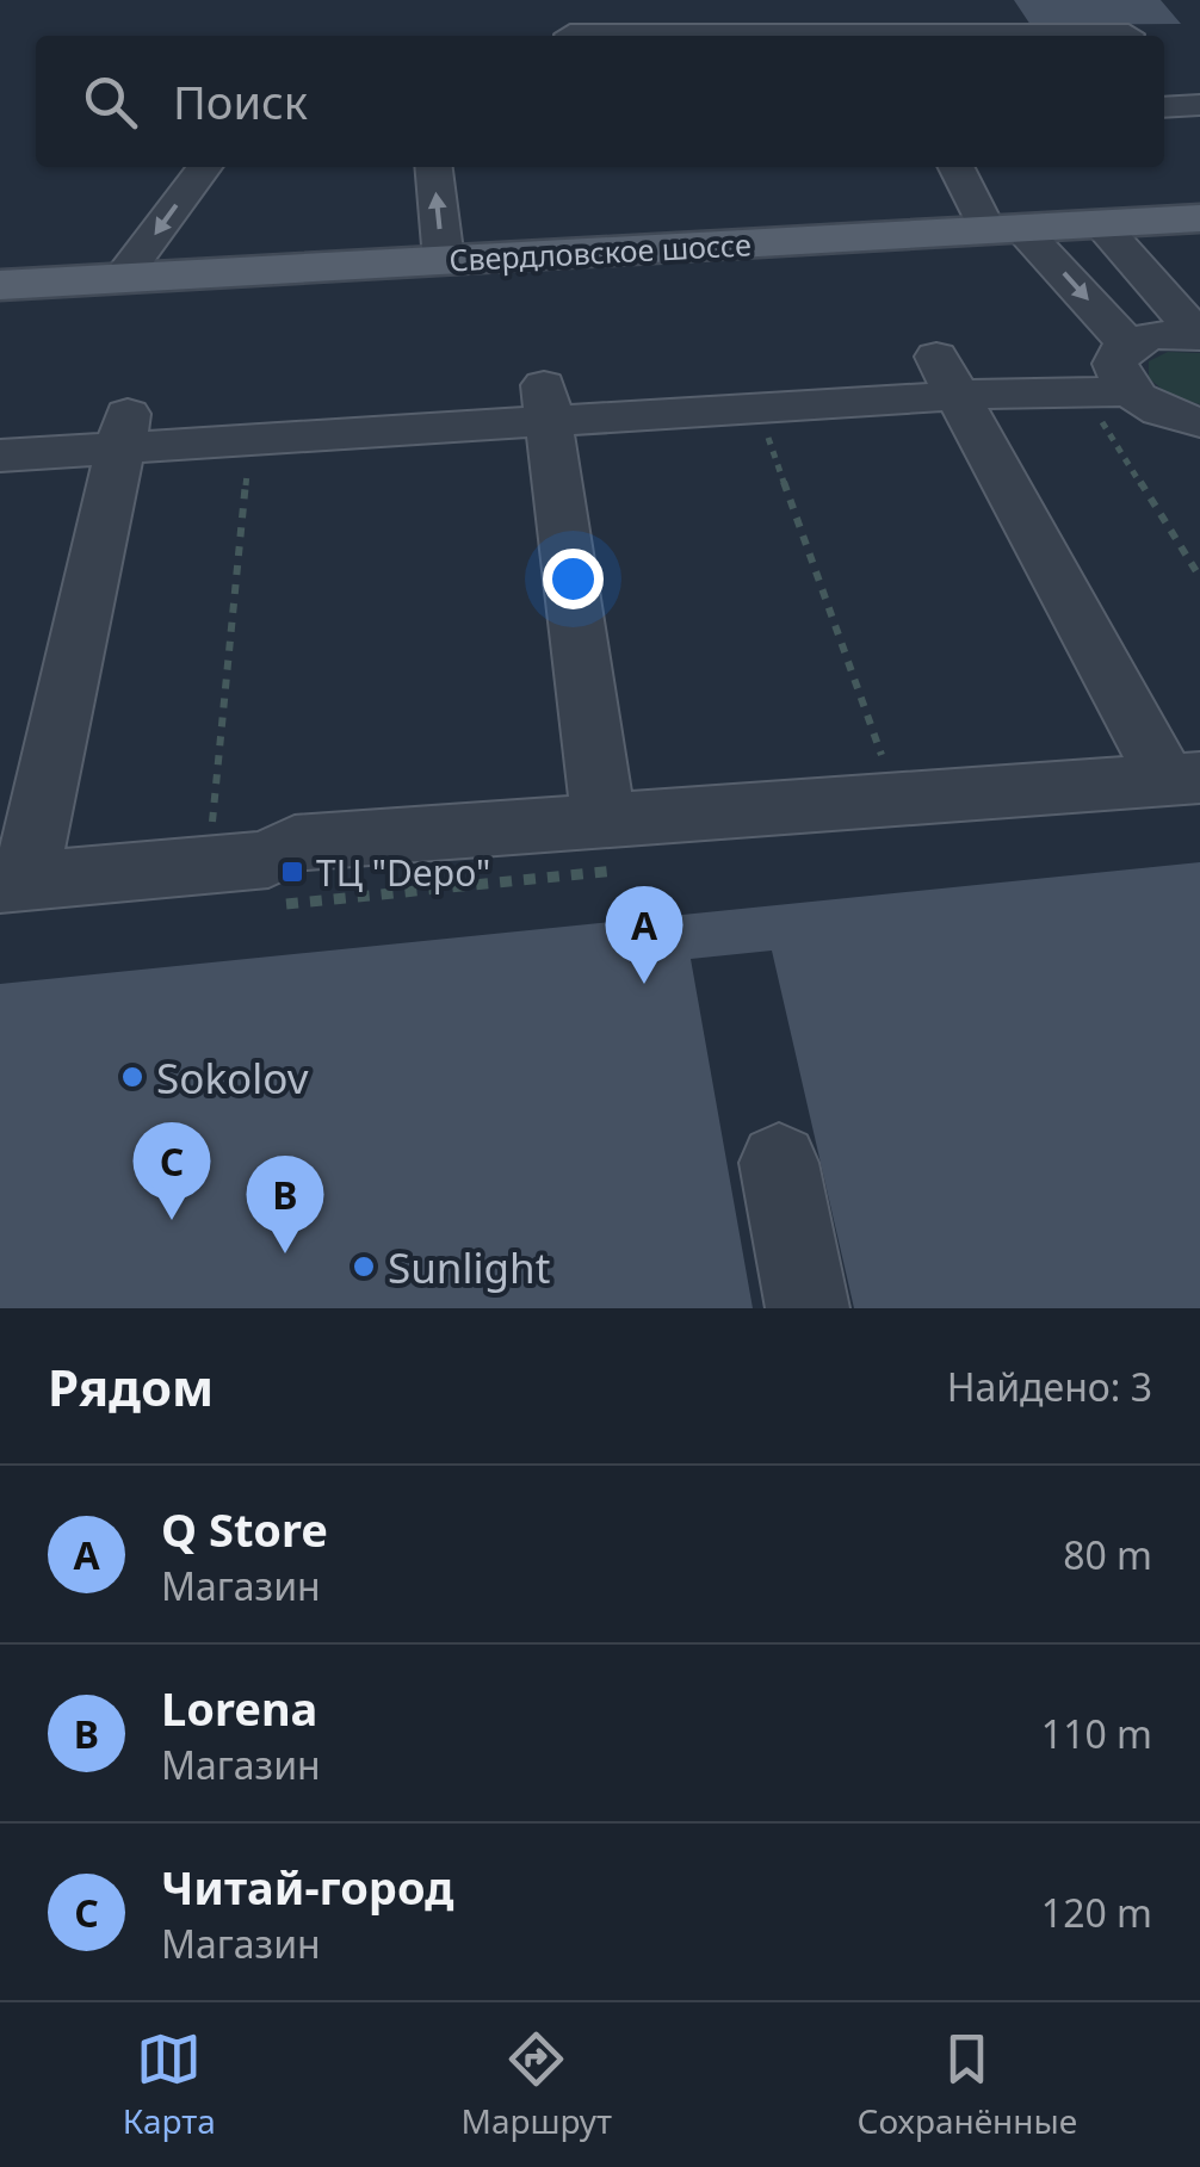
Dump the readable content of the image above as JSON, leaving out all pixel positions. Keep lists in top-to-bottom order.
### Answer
{
  "streets": {
    "main road": ["Свердловское шоссе"]
  },
  "places": {
    "transit": ["ТЦ \"Depo\""],
    "other": ["Sokolov", "Sunlight"]
  },
  "page": {
    "search": "Поиск",
    "pins": ["A", "C", "B"],
    "heading": ["Рядом", "Найдено: 3"],
    "list": [
      {
        "mark": "A",
        "name": "Q Store",
        "note": "Магазин",
        "value": "80 m"
      },
      {
        "mark": "B",
        "name": "Lorena",
        "note": "Магазин",
        "value": "110 m"
      },
      {
        "mark": "C",
        "name": "Читай-город",
        "note": "Магазин",
        "value": "120 m"
      }
    ],
    "nav": ["Карта", "Маршрут", "Сохранённые"]
  }
}
